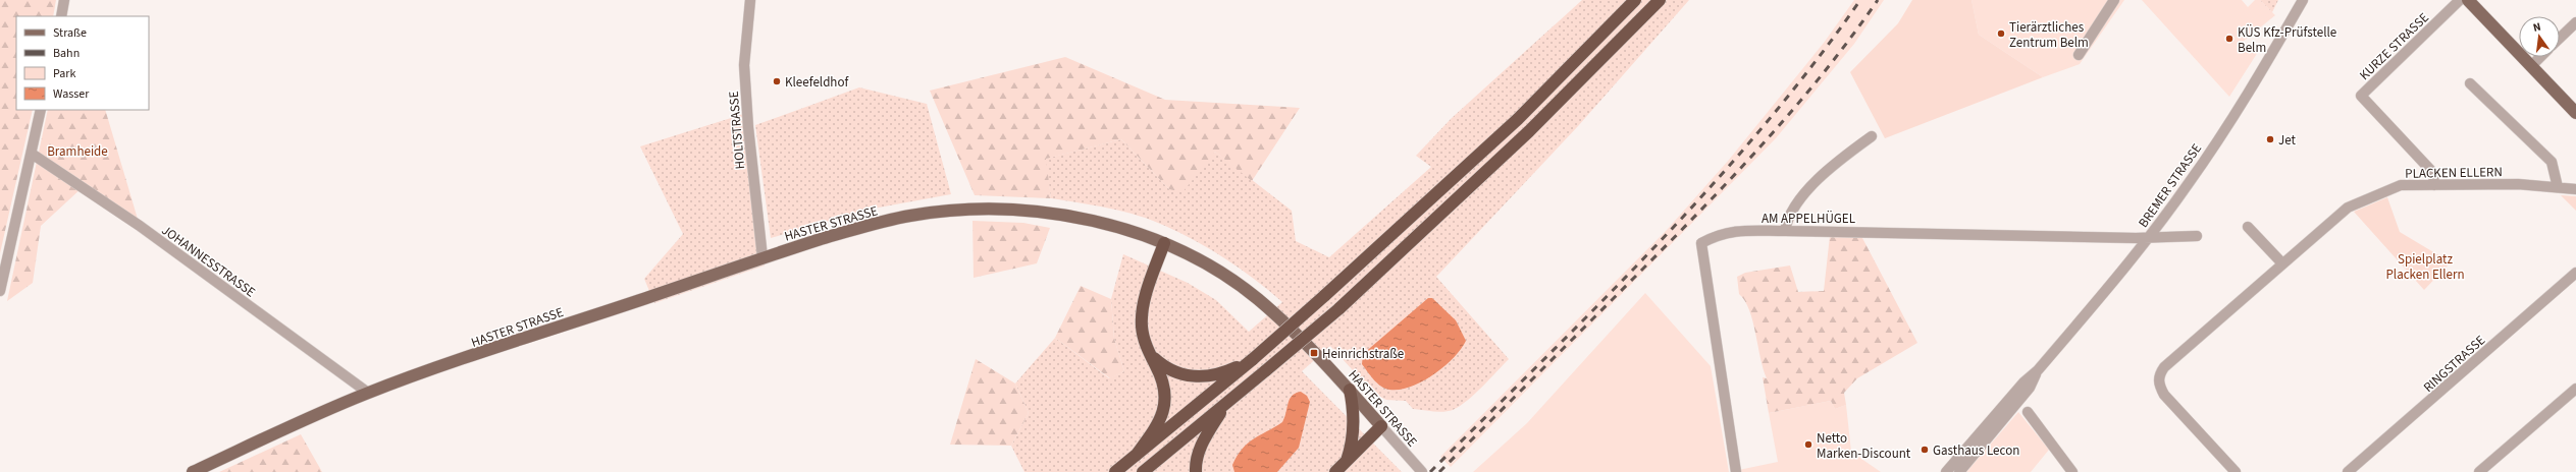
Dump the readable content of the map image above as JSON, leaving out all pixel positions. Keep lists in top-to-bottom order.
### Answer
{
  "streets": {
    "main road": ["HASTER STRASSE"],
    "street": [
      "KURZE STRASSE",
      "HOLTSTRASSE",
      "PLACKEN ELLERN",
      "BREMER STRASSE",
      "AM APPELHÜGEL",
      "JOHANNESSTRASSE",
      "RINGSTRASSE"
    ]
  },
  "crossings": [
    ["KURZE STRASSE", "PLACKEN ELLERN"],
    ["HOLTSTRASSE", "HASTER STRASSE"],
    ["BREMER STRASSE", "AM APPELHÜGEL"],
    ["HASTER STRASSE", "JOHANNESSTRASSE"]
  ],
  "parks": ["Bramheide", "Spielplatz Placken Ellern"],
  "places": {
    "other": [
      "Tierärztliches Zentrum Belm",
      "KÜS Kfz-Prüfstelle Belm",
      "Kleefeldhof",
      "Jet",
      "Netto Marken-Discount",
      "Gasthaus Lecon"
    ],
    "transit": ["Heinrichstraße"]
  },
  "legend": [
    "Straße",
    "Bahn",
    "Park",
    "Wasser"
  ],
  "north": "top"
}
